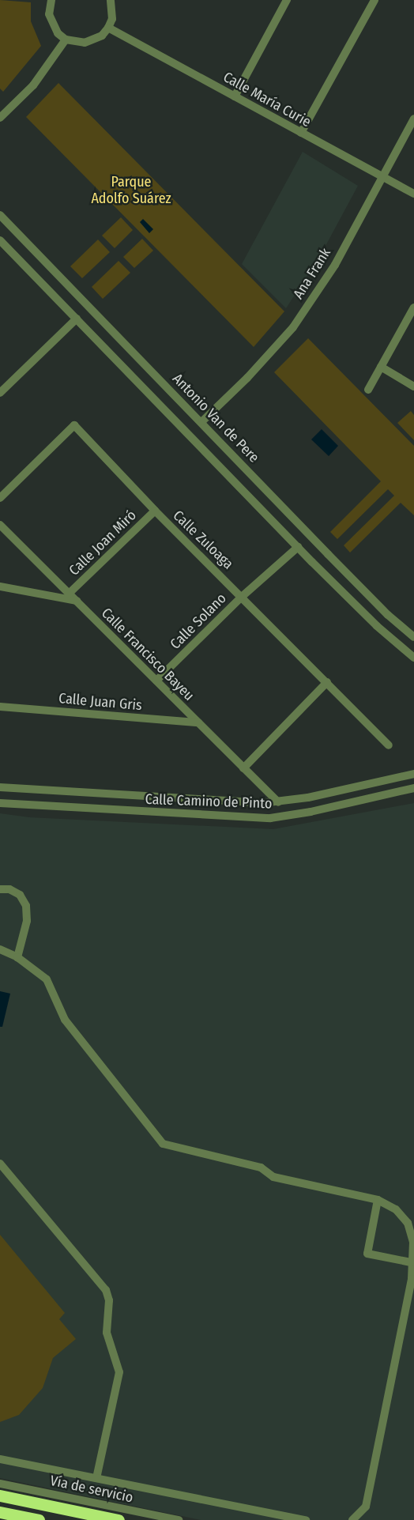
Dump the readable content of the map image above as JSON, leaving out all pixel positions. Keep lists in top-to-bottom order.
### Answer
{
  "streets": {
    "street": [
      "Calle María Curie",
      "Ana Frank",
      "Antonio Van de Pere",
      "Calle Zuloaga",
      "Calle Joan Miró",
      "Calle Solano",
      "Calle Francisco Bayeu",
      "Calle Juan Gris",
      "Calle Camino de Pinto",
      "Vía de servicio"
    ]
  },
  "crossings": [
    ["Calle María Curie", "Ana Frank"],
    ["Ana Frank", "Antonio Van de Pere"],
    ["Calle Zuloaga", "Calle Joan Miró"],
    ["Calle Zuloaga", "Calle Solano"],
    ["Calle Joan Miró", "Calle Francisco Bayeu"],
    ["Calle Solano", "Calle Francisco Bayeu"],
    ["Calle Francisco Bayeu", "Calle Juan Gris"],
    ["Calle Francisco Bayeu", "Calle Camino de Pinto"]
  ],
  "parks": ["Parque Adolfo Suárez"]
}
